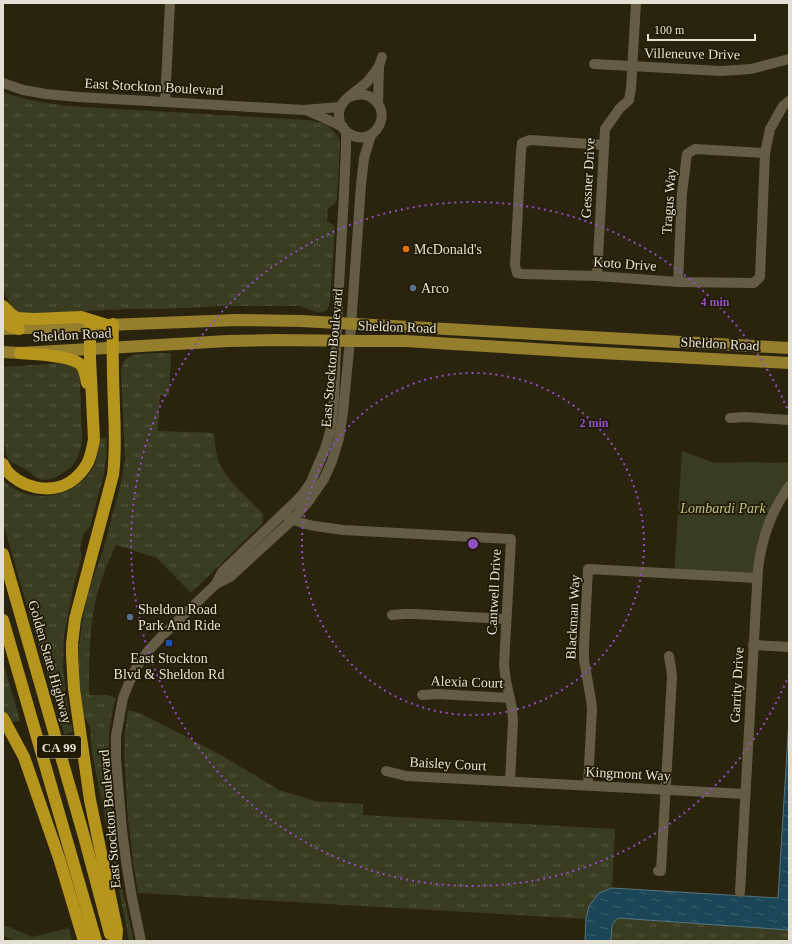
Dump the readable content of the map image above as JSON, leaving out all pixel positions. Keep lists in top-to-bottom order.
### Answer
{
  "streets": {
    "highway": ["Golden State Highway", "CA 99"],
    "main road": ["Sheldon Road"],
    "street": [
      "Villeneuve Drive",
      "East Stockton Boulevard",
      "Gessner Drive",
      "Tragus Way",
      "Koto Drive",
      "Cantwell Drive",
      "Blackman Way",
      "Alexia Court",
      "Garrity Drive",
      "Baisley Court",
      "Kingmont Way"
    ]
  },
  "crossings": [
    ["Villeneuve Drive", "Gessner Drive"],
    ["East Stockton Boulevard", "Sheldon Road"],
    ["East Stockton Boulevard", "Cantwell Drive"],
    ["Gessner Drive", "Koto Drive"],
    ["Tragus Way", "Koto Drive"],
    ["Cantwell Drive", "Alexia Court"],
    ["Cantwell Drive", "Baisley Court"],
    ["Cantwell Drive", "Kingmont Way"],
    ["Blackman Way", "Garrity Drive"],
    ["Blackman Way", "Kingmont Way"],
    ["Garrity Drive", "Kingmont Way"],
    ["Baisley Court", "Kingmont Way"]
  ],
  "parks": ["Lombardi Park"],
  "places": {
    "other": ["McDonald's", "Arco", "Sheldon Road Park And Ride"],
    "transit": ["East Stockton Blvd & Sheldon Rd"]
  },
  "scale_bar": "100 m",
  "rings": ["4 min", "2 min"]
}
